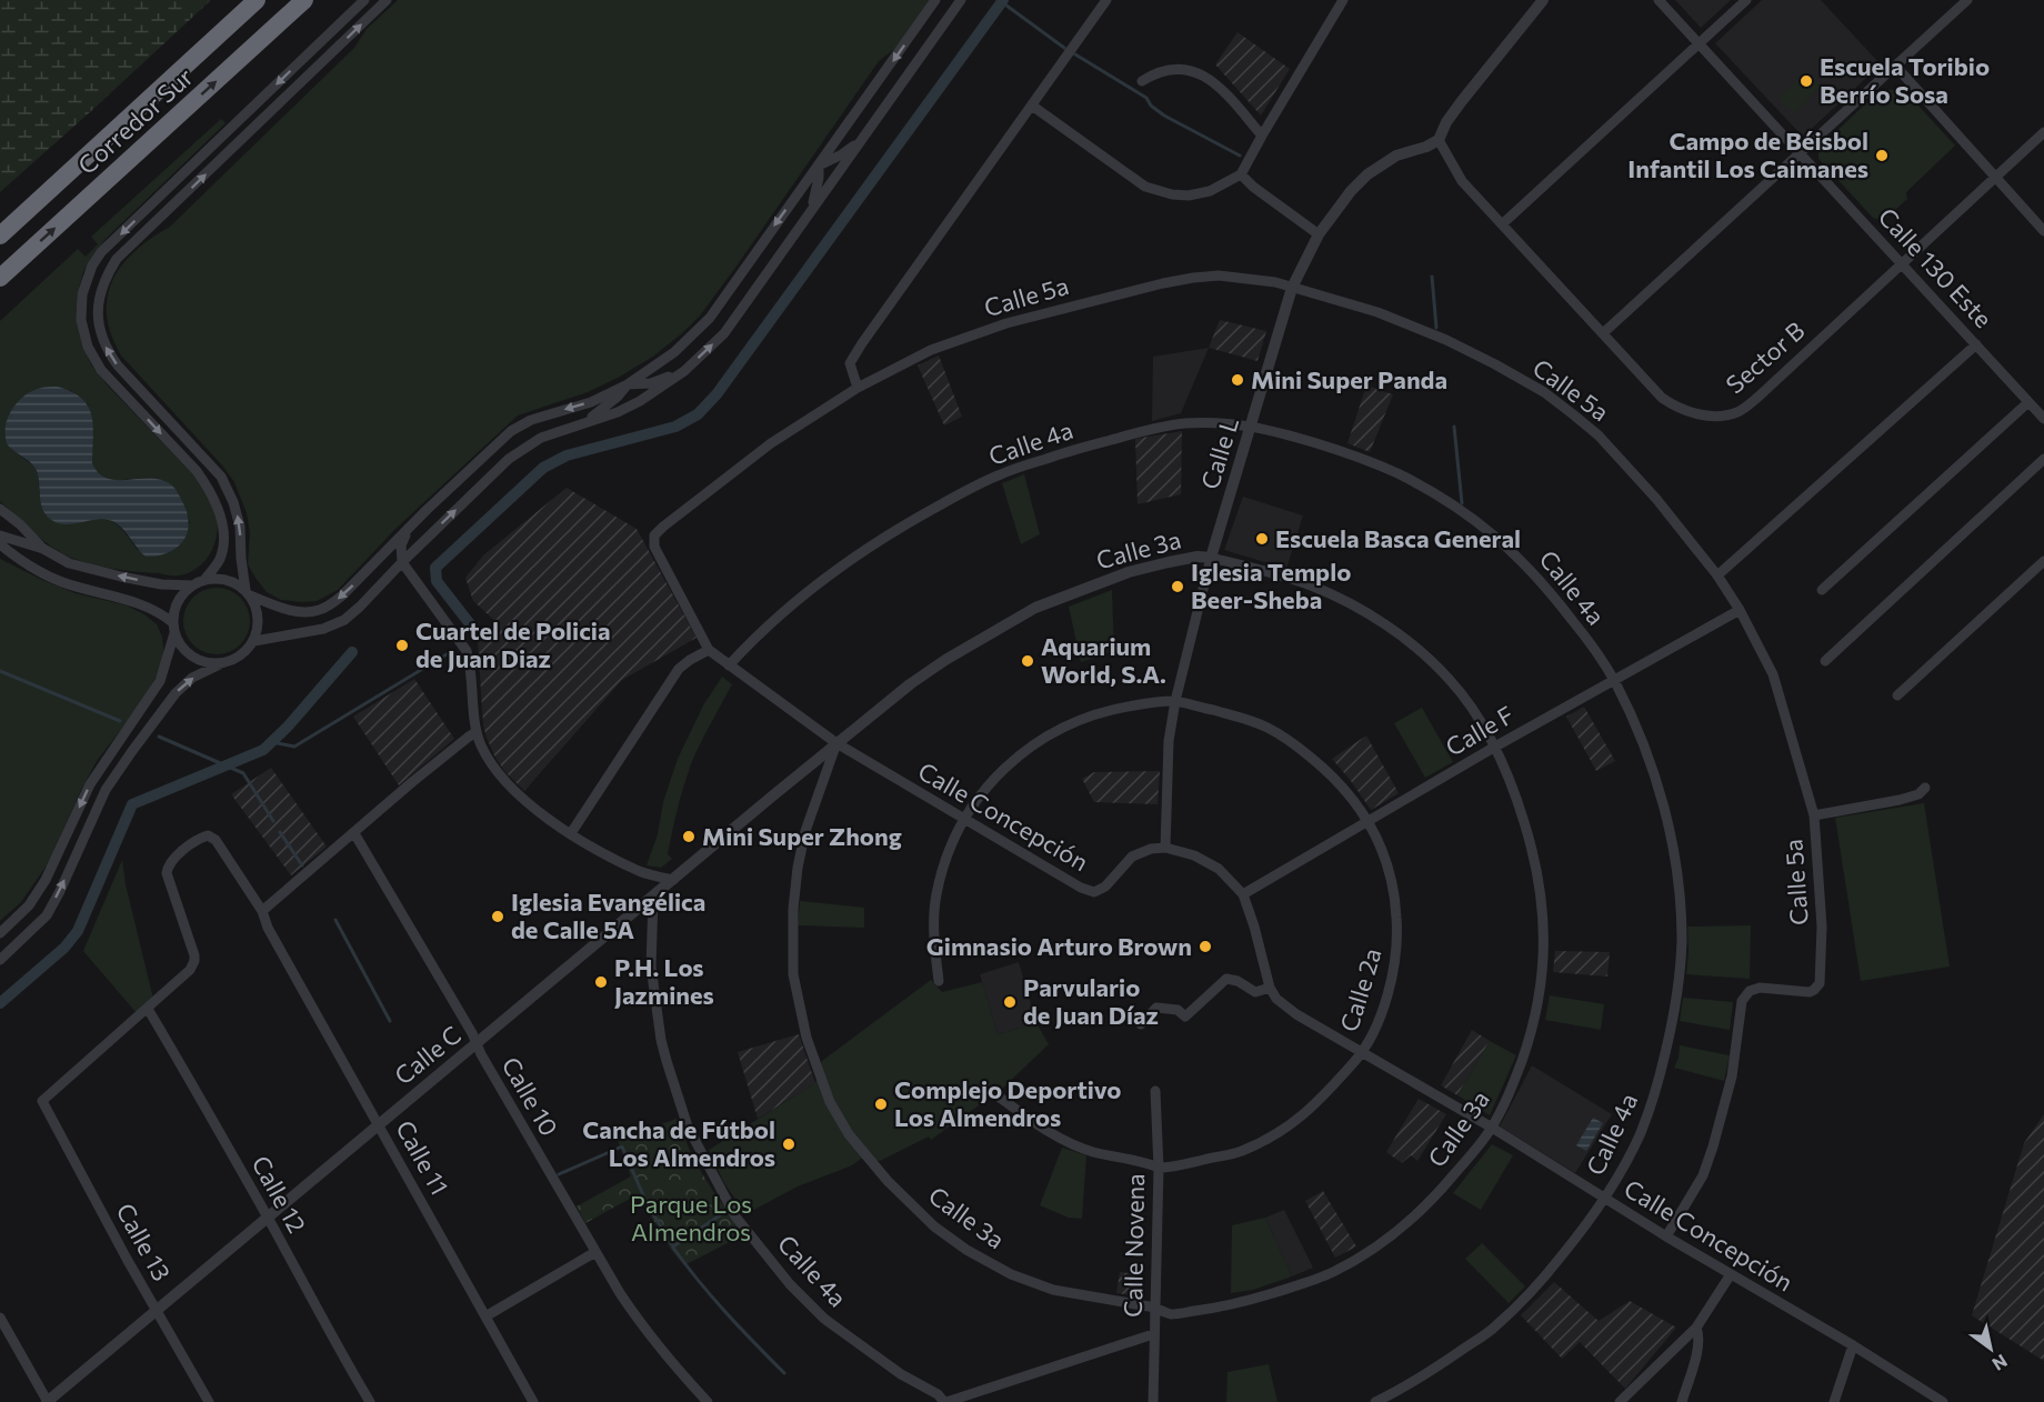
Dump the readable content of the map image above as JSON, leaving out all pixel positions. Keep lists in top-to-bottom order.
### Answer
{
  "streets": {
    "highway": ["Corredor Sur"],
    "street": [
      "Calle 130 Este",
      "Calle 5a",
      "Sector B",
      "Calle 4a",
      "Calle L",
      "Calle 3a",
      "Calle F",
      "Calle Concepción",
      "Calle 2a",
      "Calle C",
      "Calle 10",
      "Calle 11",
      "Calle 12",
      "Calle 13",
      "Calle Novena"
    ]
  },
  "crossings": [
    ["Calle 130 Este", "Sector B"],
    ["Calle 5a", "Calle L"],
    ["Calle 5a", "Calle F"],
    ["Calle 5a", "Calle Concepción"],
    ["Sector B", "Calle L"],
    ["Calle 4a", "Calle L"],
    ["Calle 4a", "Calle F"],
    ["Calle 4a", "Calle Concepción"],
    ["Calle 4a", "Calle C"],
    ["Calle L", "Calle 3a"],
    ["Calle L", "Calle Concepción"],
    ["Calle L", "Calle 2a"],
    ["Calle 3a", "Calle F"],
    ["Calle 3a", "Calle Concepción"],
    ["Calle 3a", "Calle C"],
    ["Calle 3a", "Calle Novena"],
    ["Calle F", "Calle Concepción"],
    ["Calle F", "Calle 2a"],
    ["Calle Concepción", "Calle 2a"],
    ["Calle Concepción", "Calle C"],
    ["Calle 2a", "Calle Novena"],
    ["Calle C", "Calle 10"],
    ["Calle C", "Calle 11"],
    ["Calle C", "Calle 12"],
    ["Calle C", "Calle 13"],
    ["Calle 11", "Calle 12"],
    ["Calle 11", "Calle 13"],
    ["Calle 12", "Calle 13"]
  ],
  "parks": ["Parque Los Almendros"],
  "places": [
    "Escuela Toribio Berrío Sosa",
    "Campo de Béisbol Infantil Los Caimanes",
    "Mini Super Panda",
    "Escuela Basca General",
    "Iglesia Templo Beer-Sheba",
    "Cuartel de Policia de Juan Diaz",
    "Aquarium World, S.A.",
    "Mini Super Zhong",
    "Iglesia Evangélica de Calle 5A",
    "Gimnasio Arturo Brown",
    "P.H. Los Jazmines",
    "Parvulario de Juan Díaz",
    "Complejo Deportivo Los Almendros",
    "Cancha de Fútbol Los Almendros"
  ],
  "north": "bottom right"
}
